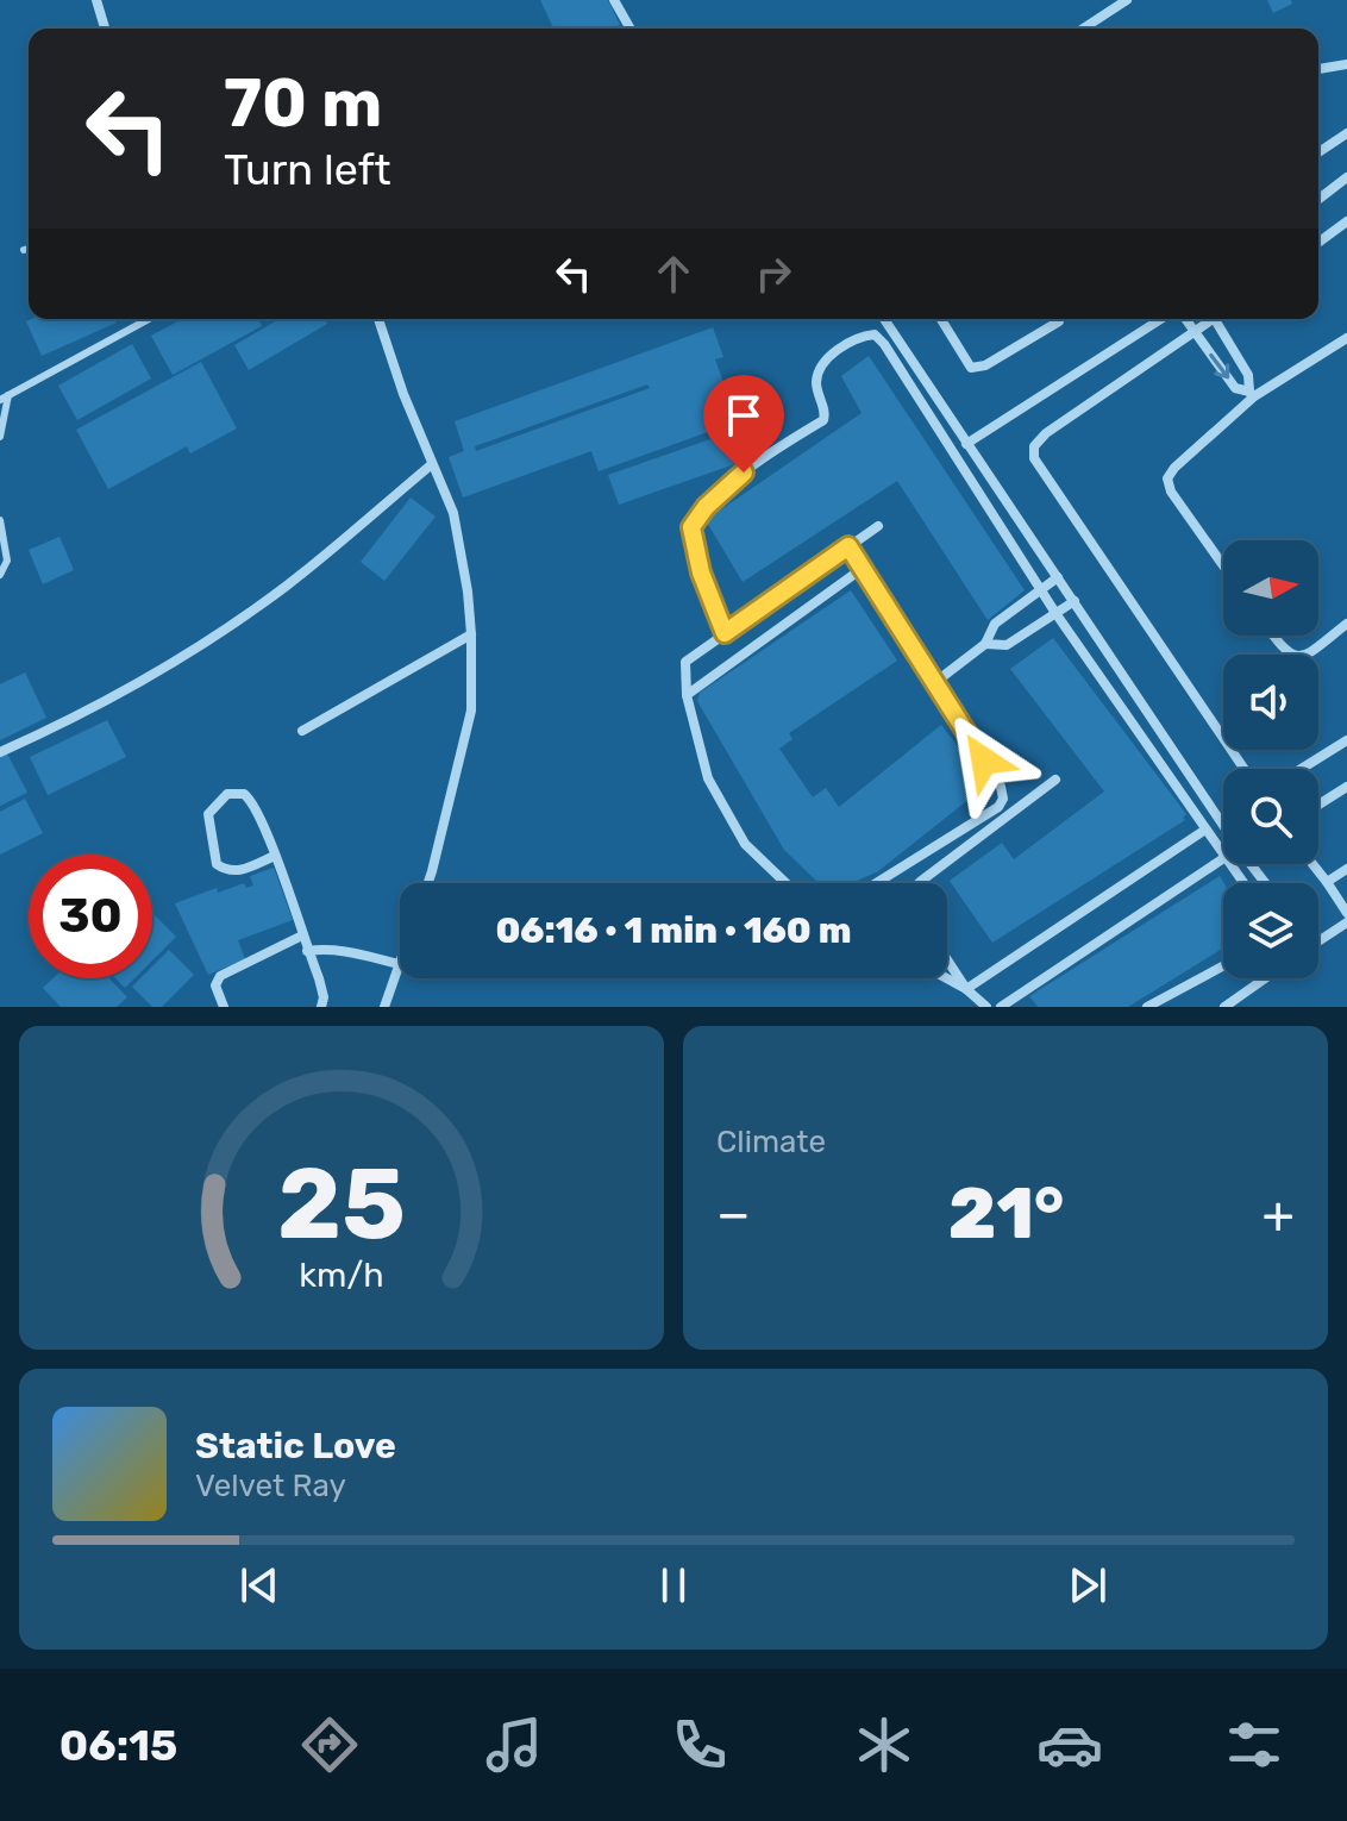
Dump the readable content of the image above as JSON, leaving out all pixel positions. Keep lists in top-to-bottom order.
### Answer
{
  "north": "right",
  "page": {
    "turn": ["70 m", "Turn left"],
    "limit": "30",
    "trip": "06:16 · 1 min · 160 m",
    "tile": "Climate",
    "heat": ["−", "21°", "+"],
    "song": ["Static Love", "Velvet Ray"],
    "tabs": "06:15",
    "gauge": ["25", "km/h"]
  }
}
